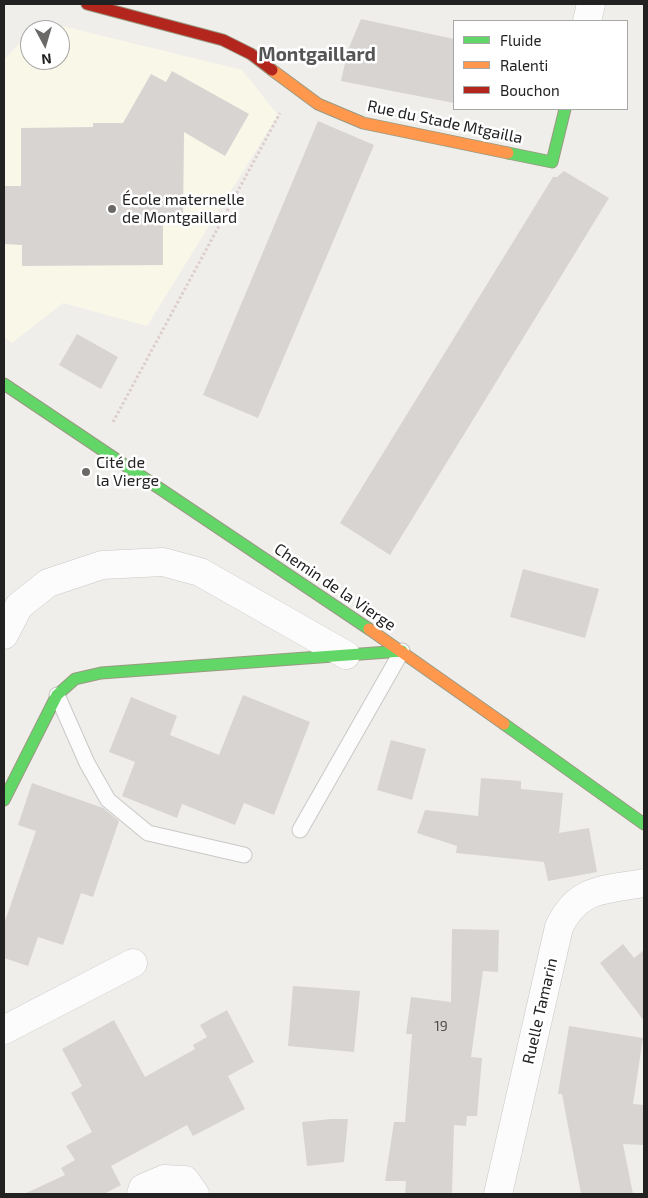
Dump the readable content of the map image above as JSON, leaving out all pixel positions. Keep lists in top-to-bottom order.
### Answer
{
  "streets": {
    "street": ["Rue du Stade Mtgailla", "Chemin de la Vierge", "Ruelle Tamarin"]
  },
  "districts": ["Montgaillard"],
  "places": ["École maternelle de Montgaillard", "Cité de la Vierge"],
  "house_numbers": ["19"],
  "legend": ["Fluide", "Ralenti", "Bouchon"],
  "north": "bottom"
}
